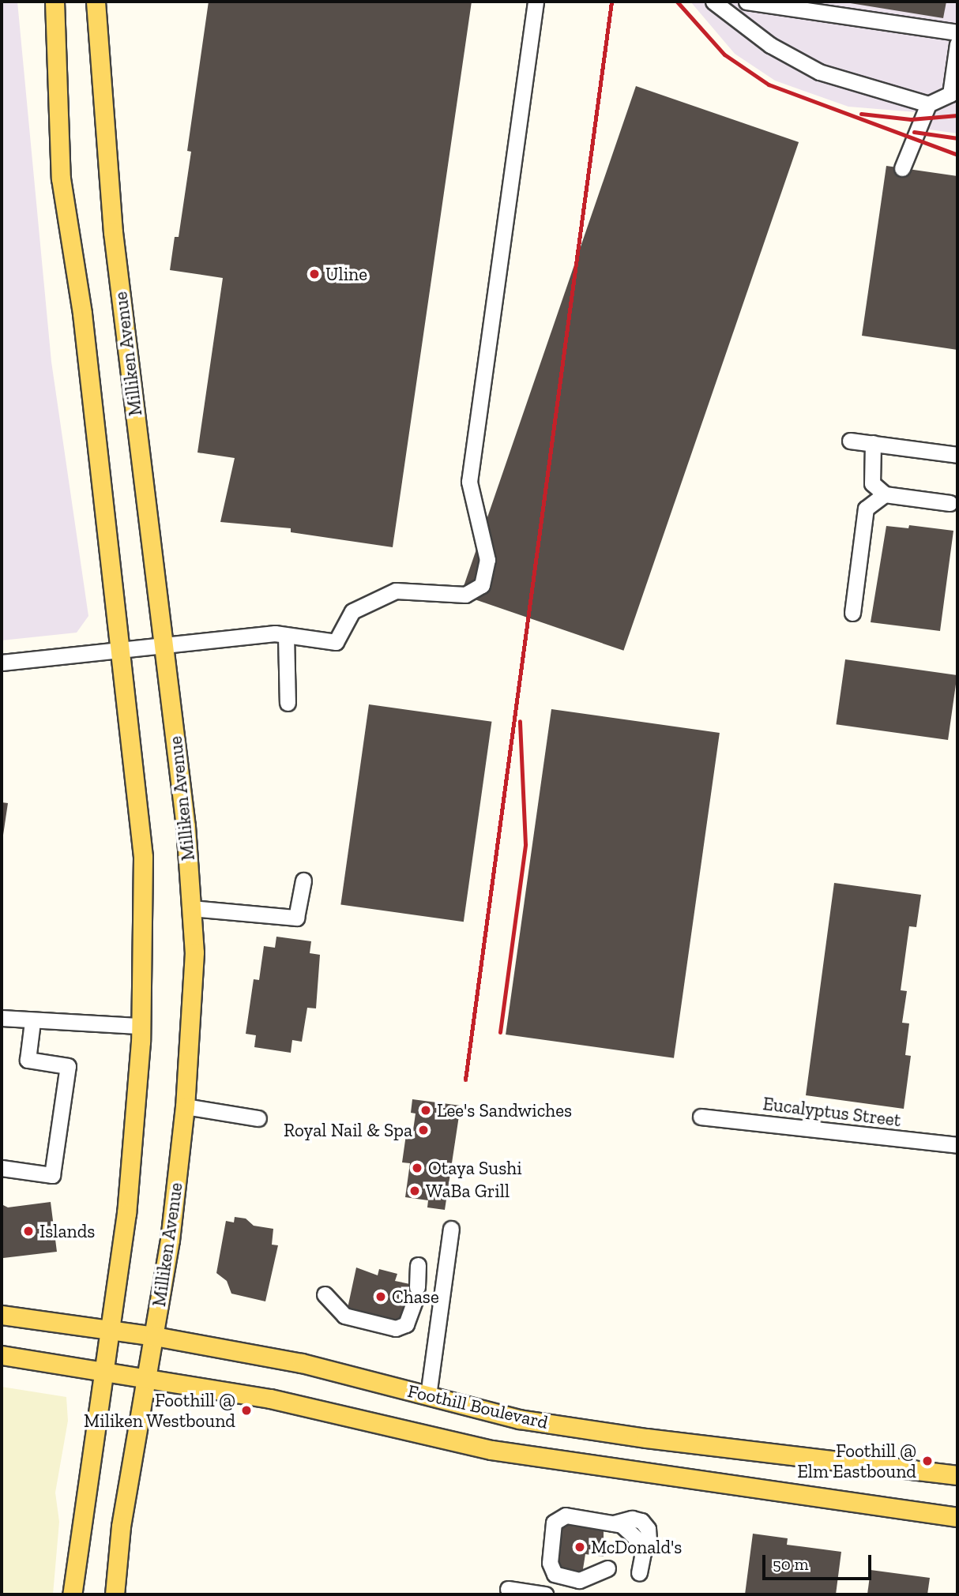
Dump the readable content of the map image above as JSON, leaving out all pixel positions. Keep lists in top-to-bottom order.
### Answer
{
  "streets": {
    "main road": ["Milliken Avenue", "Foothill Boulevard"],
    "street": ["Eucalyptus Street"]
  },
  "crossings": [
    ["Milliken Avenue", "Foothill Boulevard"]
  ],
  "places": [
    "Uline",
    "Lee's Sandwiches",
    "Royal Nail & Spa",
    "Otaya Sushi",
    "WaBa Grill",
    "Islands",
    "Chase",
    "Foothill @ Miliken Westbound",
    "Foothill @ Elm Eastbound",
    "McDonald's"
  ],
  "scale_bar": "50 m"
}
